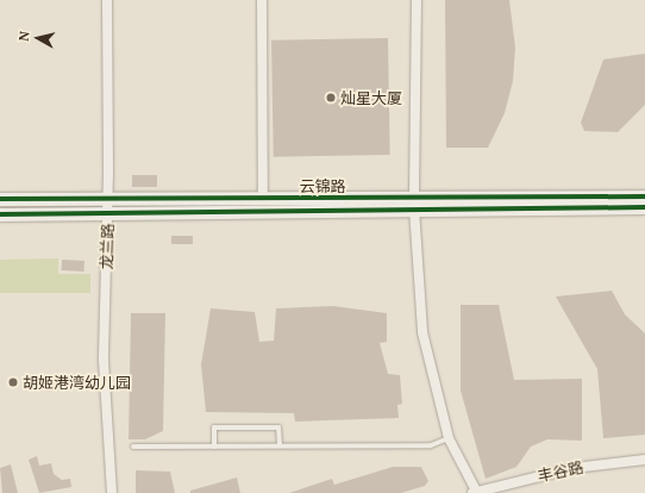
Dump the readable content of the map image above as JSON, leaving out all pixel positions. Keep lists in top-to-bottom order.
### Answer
{
  "streets": {
    "main road": ["云锦路"],
    "street": ["龙兰路", "丰谷路"]
  },
  "crossings": [
    ["云锦路", "龙兰路"]
  ],
  "places": ["灿星大厦", "胡姬港湾幼儿园"],
  "north": "left"
}
